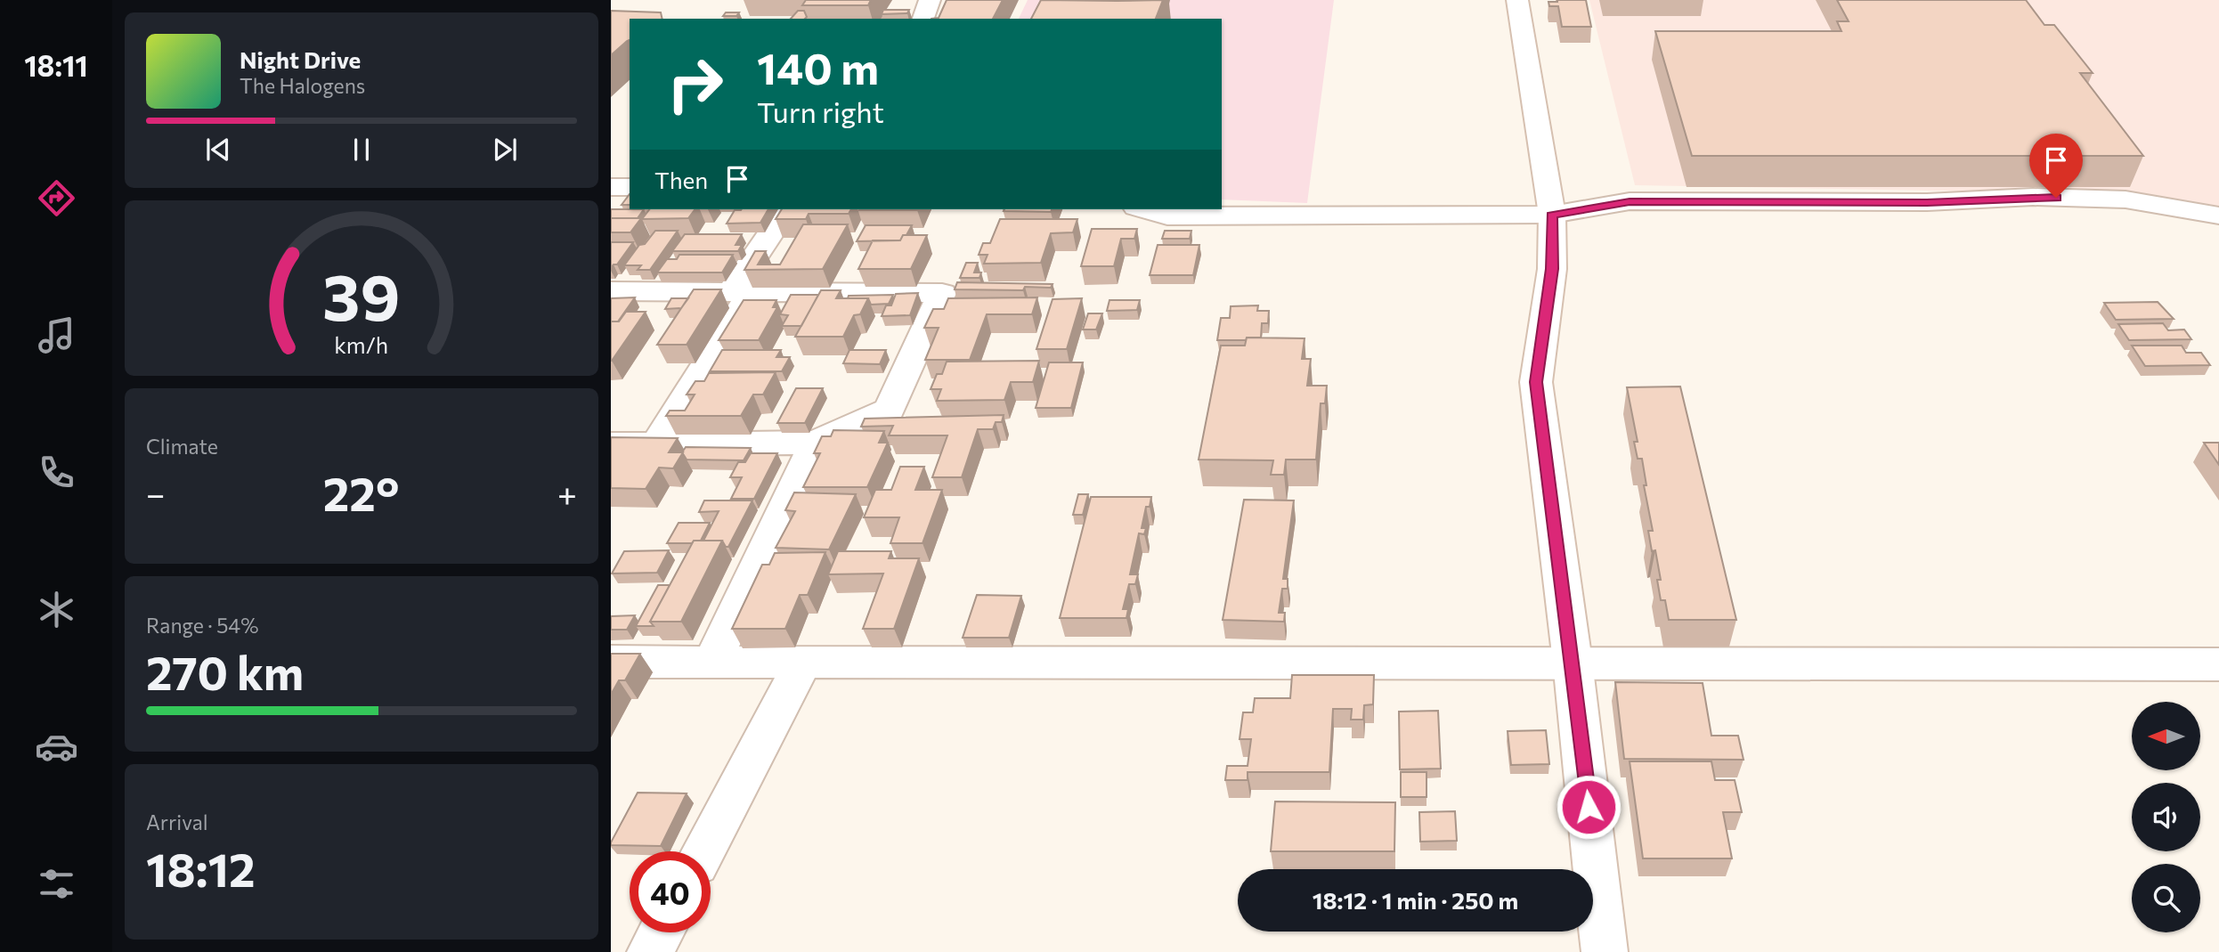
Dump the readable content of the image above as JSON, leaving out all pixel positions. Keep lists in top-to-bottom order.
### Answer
{
  "north": "left",
  "page": {
    "tabs": "18:11",
    "turn": ["140 m", "Turn right"],
    "song": ["Night Drive", "The Halogens"],
    "then": "Then",
    "tile": [
      "Climate",
      ["Range · 54%", "270 km"],
      ["Arrival", "18:12"]
    ],
    "heat": ["−", "22°", "+"],
    "limit": "40",
    "trip": "18:12 · 1 min · 250 m",
    "gauge": ["39", "km/h"]
  }
}
